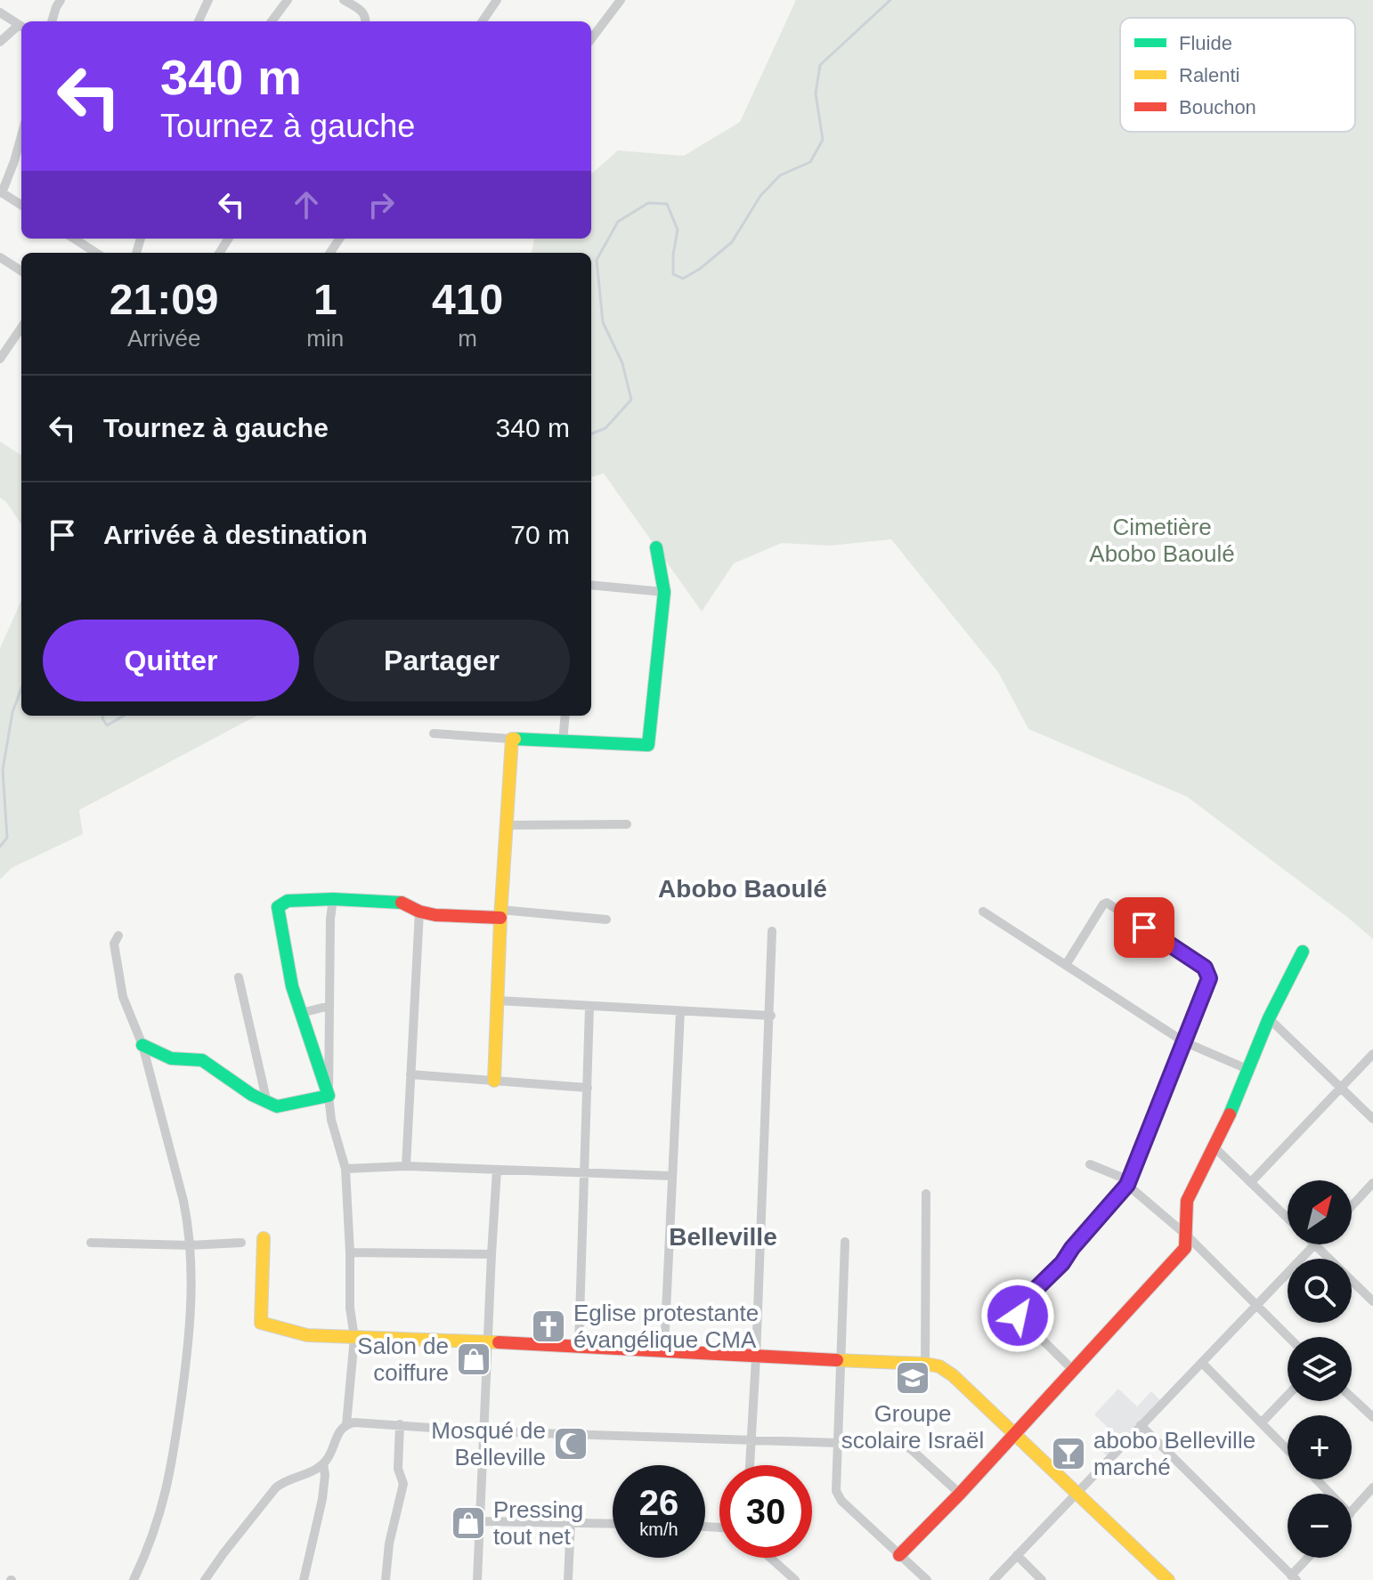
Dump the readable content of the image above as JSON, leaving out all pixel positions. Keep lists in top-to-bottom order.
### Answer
{
  "districts": ["Abobo Baoulé", "Belleville"],
  "parks": ["Cimetière Abobo Baoulé"],
  "places": {
    "church": ["Eglise protestante évangélique CMA"],
    "shop": ["Salon de coiffure", "Pressing tout net"],
    "school or university": ["Groupe scolaire Israël"],
    "mosque": ["Mosqué de Belleville"],
    "bar": ["abobo Belleville marché"]
  },
  "legend": ["Fluide", "Ralenti", "Bouchon"],
  "north": "top right",
  "page": {
    "turn": ["340 m", "Tournez à gauche"],
    "eta": [
      "21:09",
      "Arrivée",
      "1",
      "min",
      "410",
      "m"
    ],
    "list": [
      {
        "name": "Tournez à gauche",
        "value": "340 m"
      },
      {
        "name": "Arrivée à destination",
        "value": "70 m"
      }
    ],
    "buttons": ["Quitter", "Partager"],
    "map_buttons": ["+", "−"],
    "speed": "26 km/h",
    "limit": "30"
  }
}
